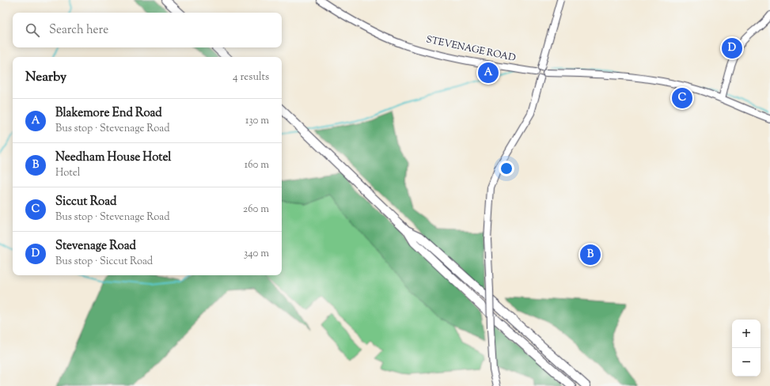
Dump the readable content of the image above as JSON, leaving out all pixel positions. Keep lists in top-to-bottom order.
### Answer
{
  "streets": {
    "street": ["STEVENAGE ROAD"]
  },
  "page": {
    "search": "Search here",
    "pins": [
      "D",
      "A",
      "C",
      "B"
    ],
    "heading": ["Nearby", "4 results"],
    "list": [
      {
        "mark": "A",
        "name": "Blakemore End Road",
        "note": "Bus stop · Stevenage Road",
        "value": "130 m"
      },
      {
        "mark": "B",
        "name": "Needham House Hotel",
        "note": "Hotel",
        "value": "160 m"
      },
      {
        "mark": "C",
        "name": "Siccut Road",
        "note": "Bus stop · Stevenage Road",
        "value": "260 m"
      },
      {
        "mark": "D",
        "name": "Stevenage Road",
        "note": "Bus stop · Siccut Road",
        "value": "340 m"
      }
    ],
    "map_buttons": ["+", "−"]
  }
}
